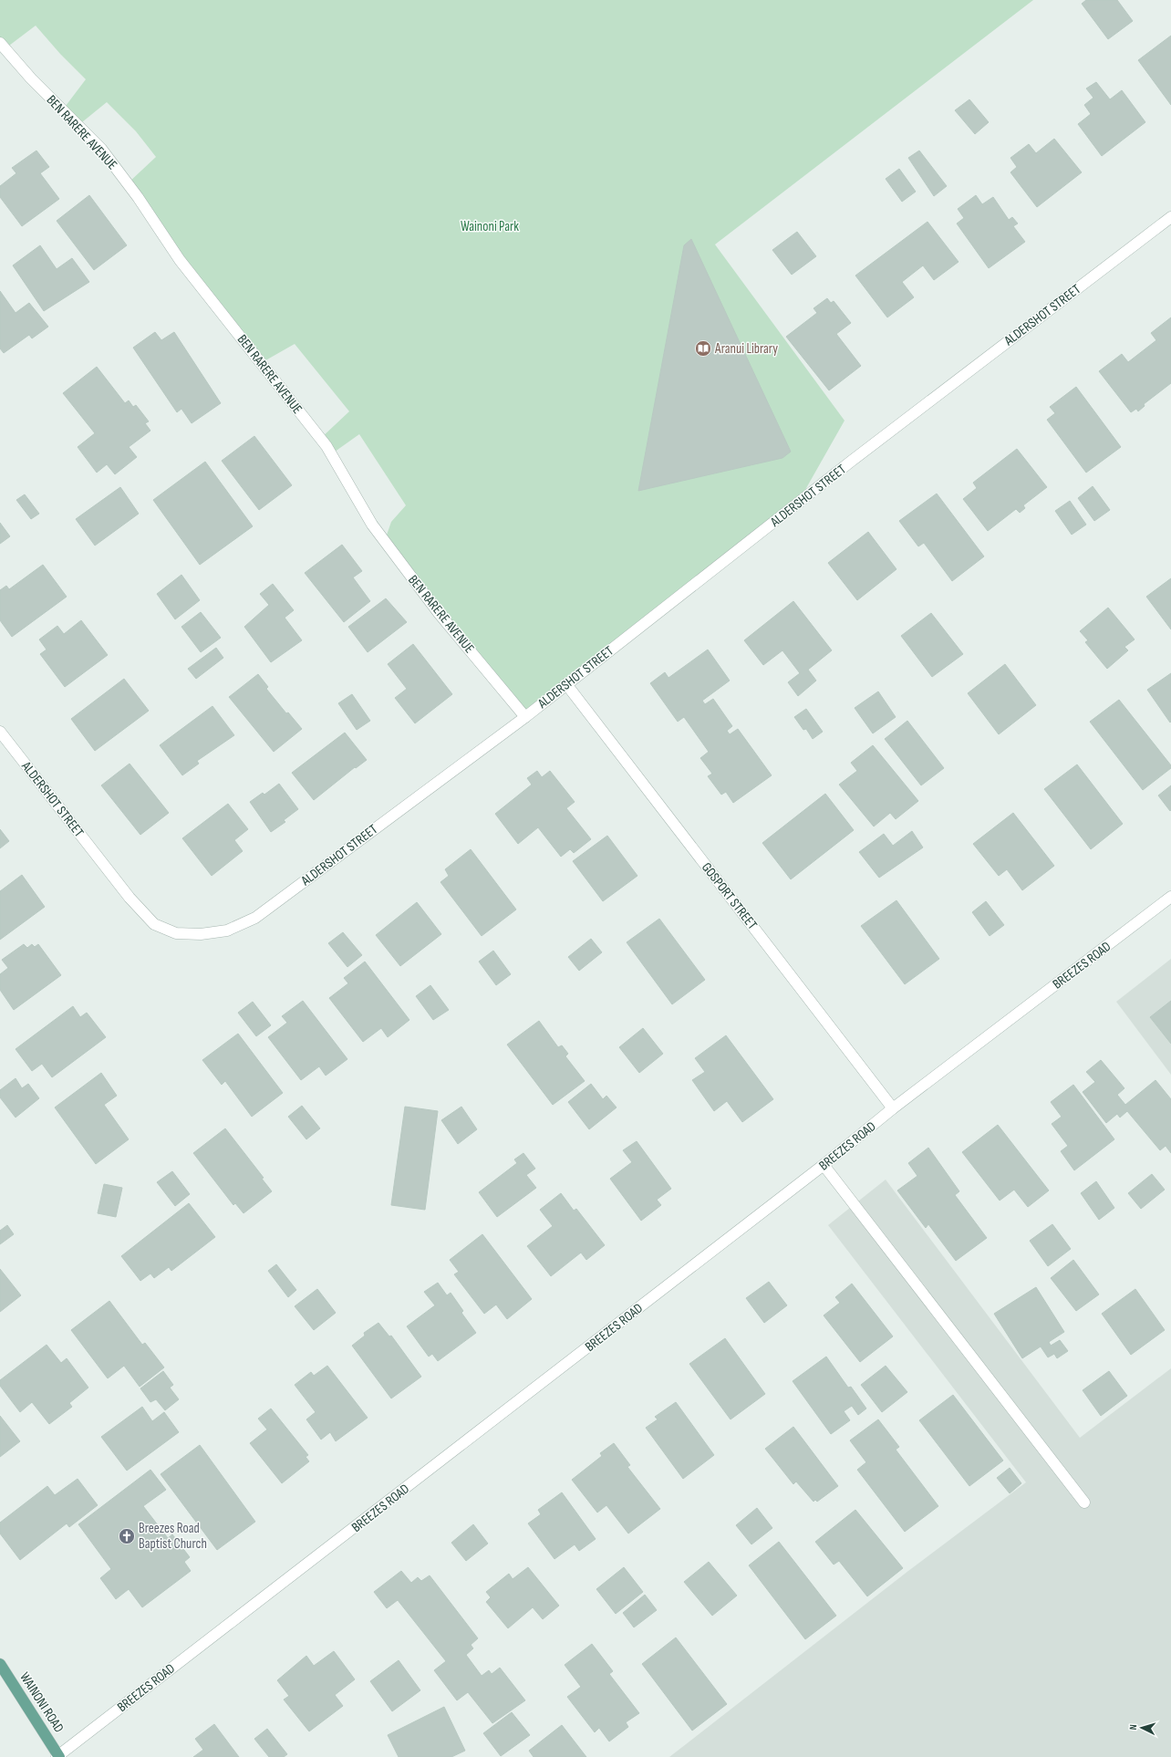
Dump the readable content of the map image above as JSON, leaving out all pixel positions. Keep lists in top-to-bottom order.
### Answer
{
  "streets": {
    "main road": ["WAINONI ROAD"],
    "street": [
      "BEN RARERE AVENUE",
      "ALDERSHOT STREET",
      "GOSPORT STREET",
      "BREEZES ROAD"
    ]
  },
  "crossings": [
    ["BEN RARERE AVENUE", "ALDERSHOT STREET"],
    ["ALDERSHOT STREET", "GOSPORT STREET"],
    ["GOSPORT STREET", "BREEZES ROAD"],
    ["BREEZES ROAD", "WAINONI ROAD"]
  ],
  "parks": ["Wainoni Park"],
  "places": {
    "library": ["Aranui Library"],
    "church": ["Breezes Road Baptist Church"]
  },
  "north": "left"
}
